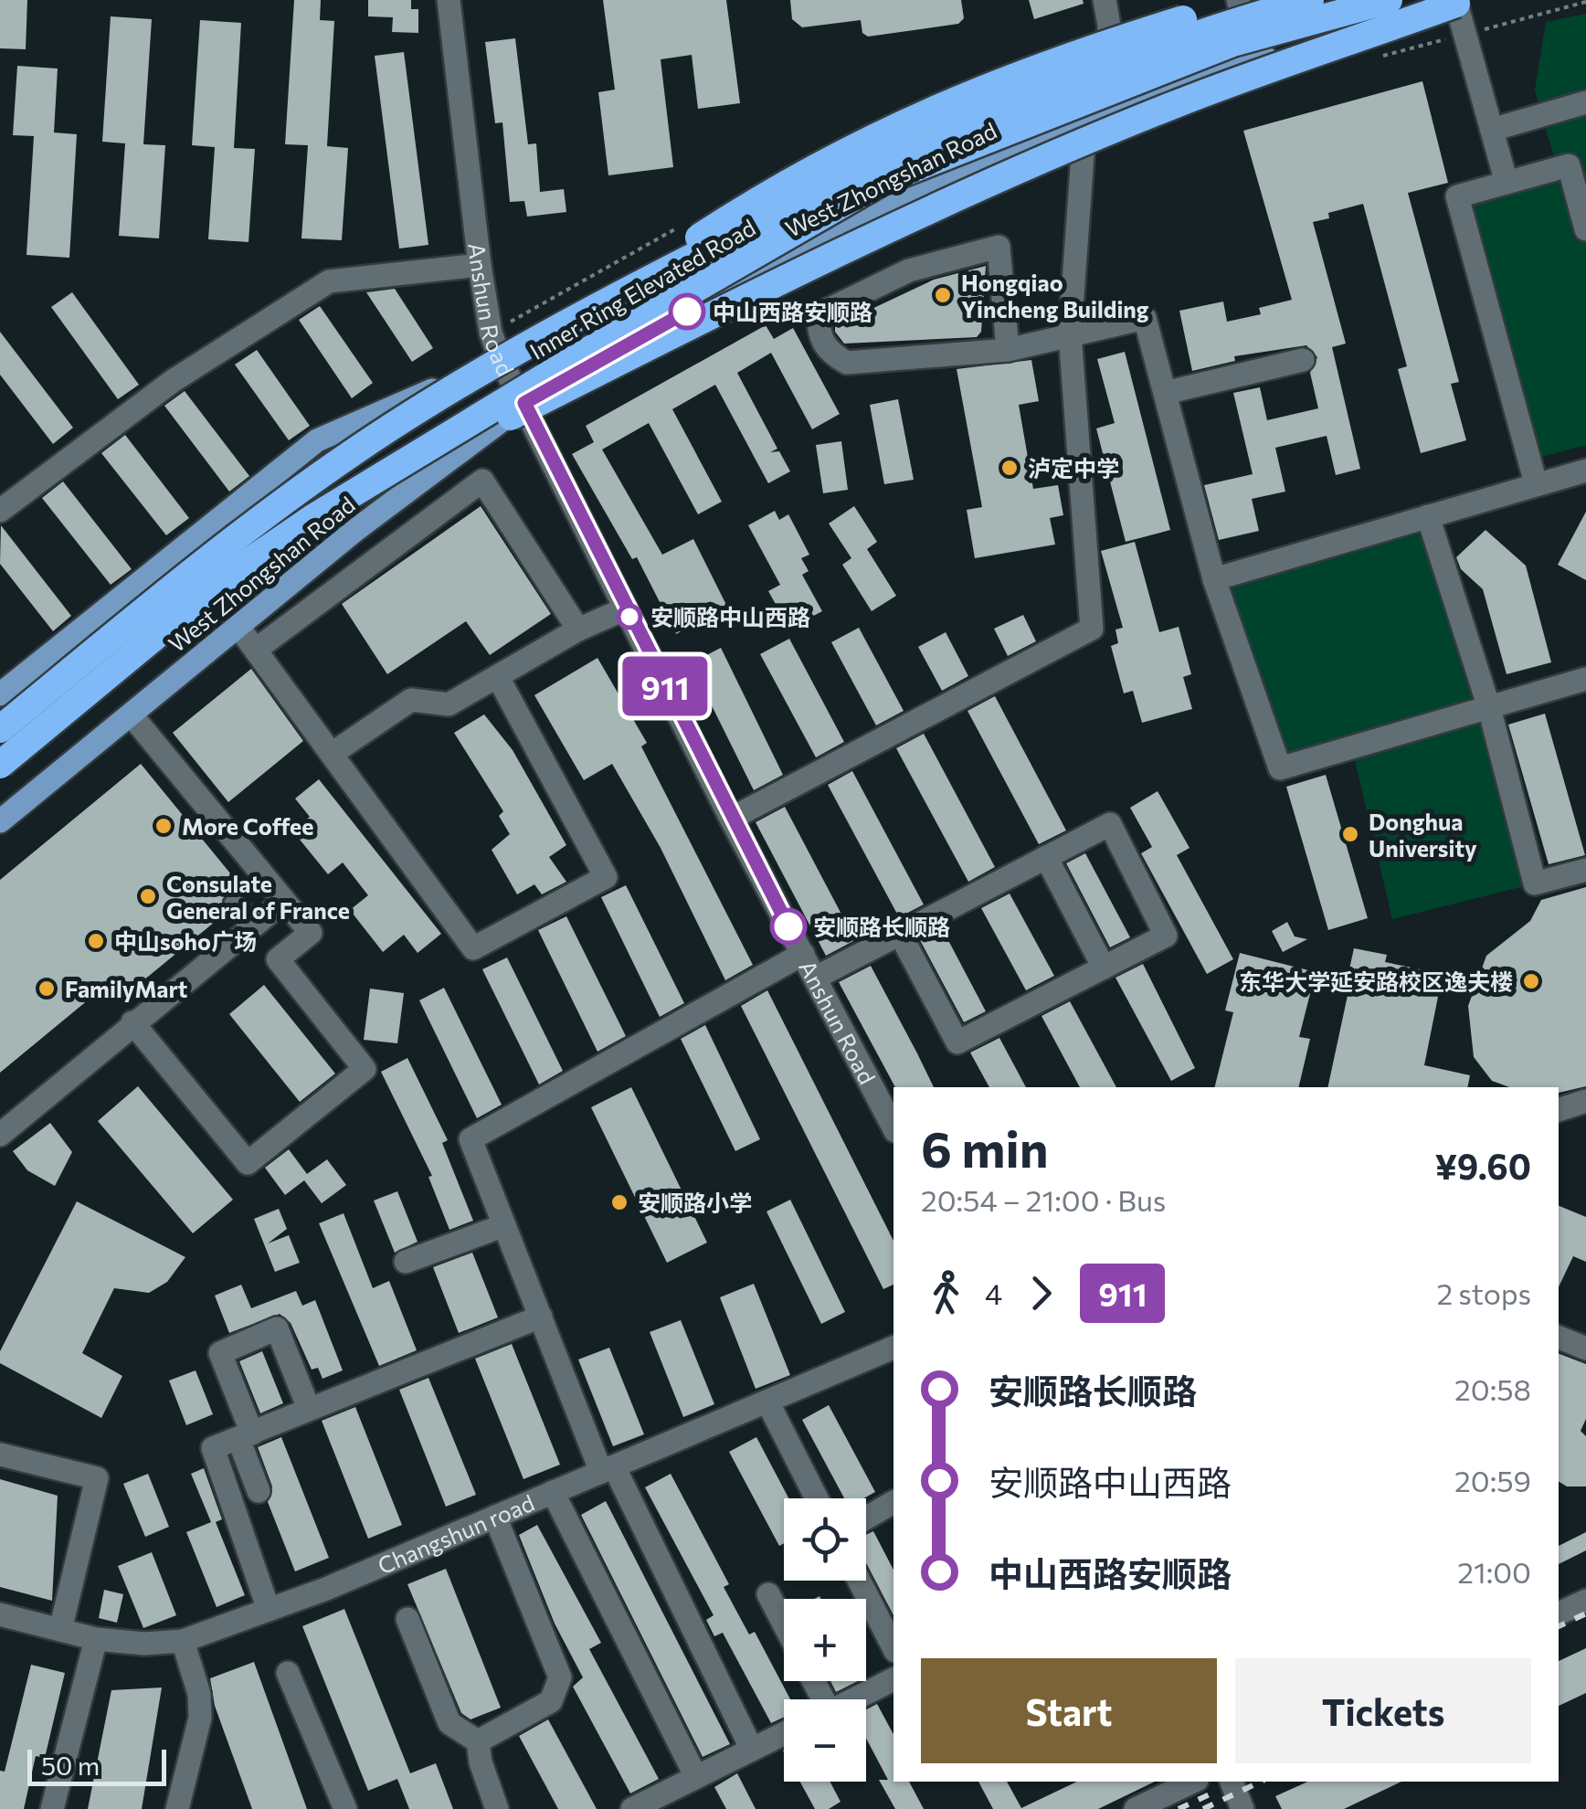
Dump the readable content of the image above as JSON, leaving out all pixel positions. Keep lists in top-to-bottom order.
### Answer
{
  "streets": {
    "highway": ["Inner Ring Elevated Road"],
    "main road": ["West Zhongshan Road"],
    "street": ["Anshun Road", "Changshun road"]
  },
  "crossings": [
    ["West Zhongshan Road", "Inner Ring Elevated Road"],
    ["West Zhongshan Road", "Anshun Road"]
  ],
  "places": [
    "Hongqiao Yincheng Building",
    "中山西路安顺路",
    "泸定中学",
    "安顺路中山西路",
    "More Coffee",
    "Donghua University",
    "Consulate General of France",
    "安顺路长顺路",
    "中山soho广场",
    "东华大学延安路校区逸夫楼",
    "FamilyMart",
    "安顺路小学"
  ],
  "lines": ["bus line 911"],
  "scale_bar": "50 m",
  "page": {
    "on_map": "911",
    "heading": ["6 min", "20:54 – 21:00 · Bus", "¥9.60"],
    "legs": ["4", "911", "2 stops"],
    "list": [
      {
        "name": "安顺路长顺路",
        "value": "20:58"
      },
      {
        "name": "安顺路中山西路",
        "value": "20:59"
      },
      {
        "name": "中山西路安顺路",
        "value": "21:00"
      }
    ],
    "map_buttons": ["+", "−"],
    "buttons": ["Start", "Tickets"],
    "scale": "50 m"
  }
}
